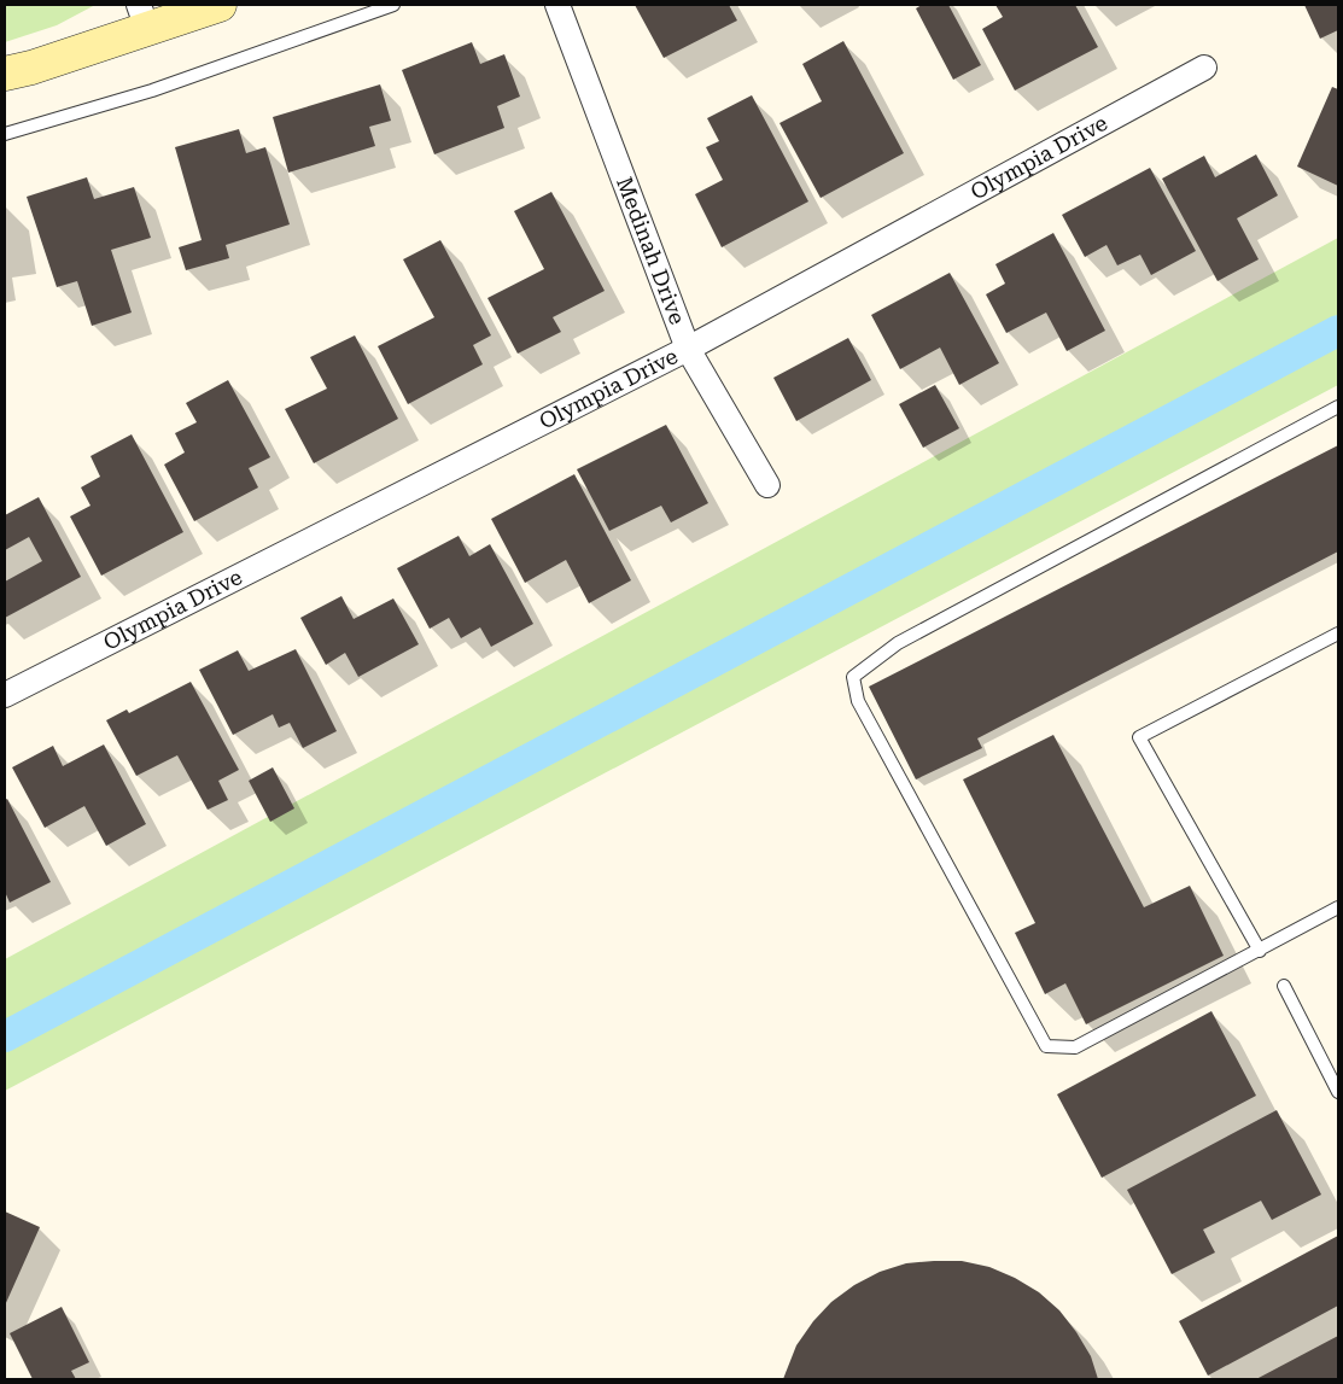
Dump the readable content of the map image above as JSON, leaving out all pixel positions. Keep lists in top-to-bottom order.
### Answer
{
  "streets": {
    "street": ["Olympia Drive", "Medinah Drive"]
  },
  "crossings": [
    ["Olympia Drive", "Medinah Drive"]
  ]
}
